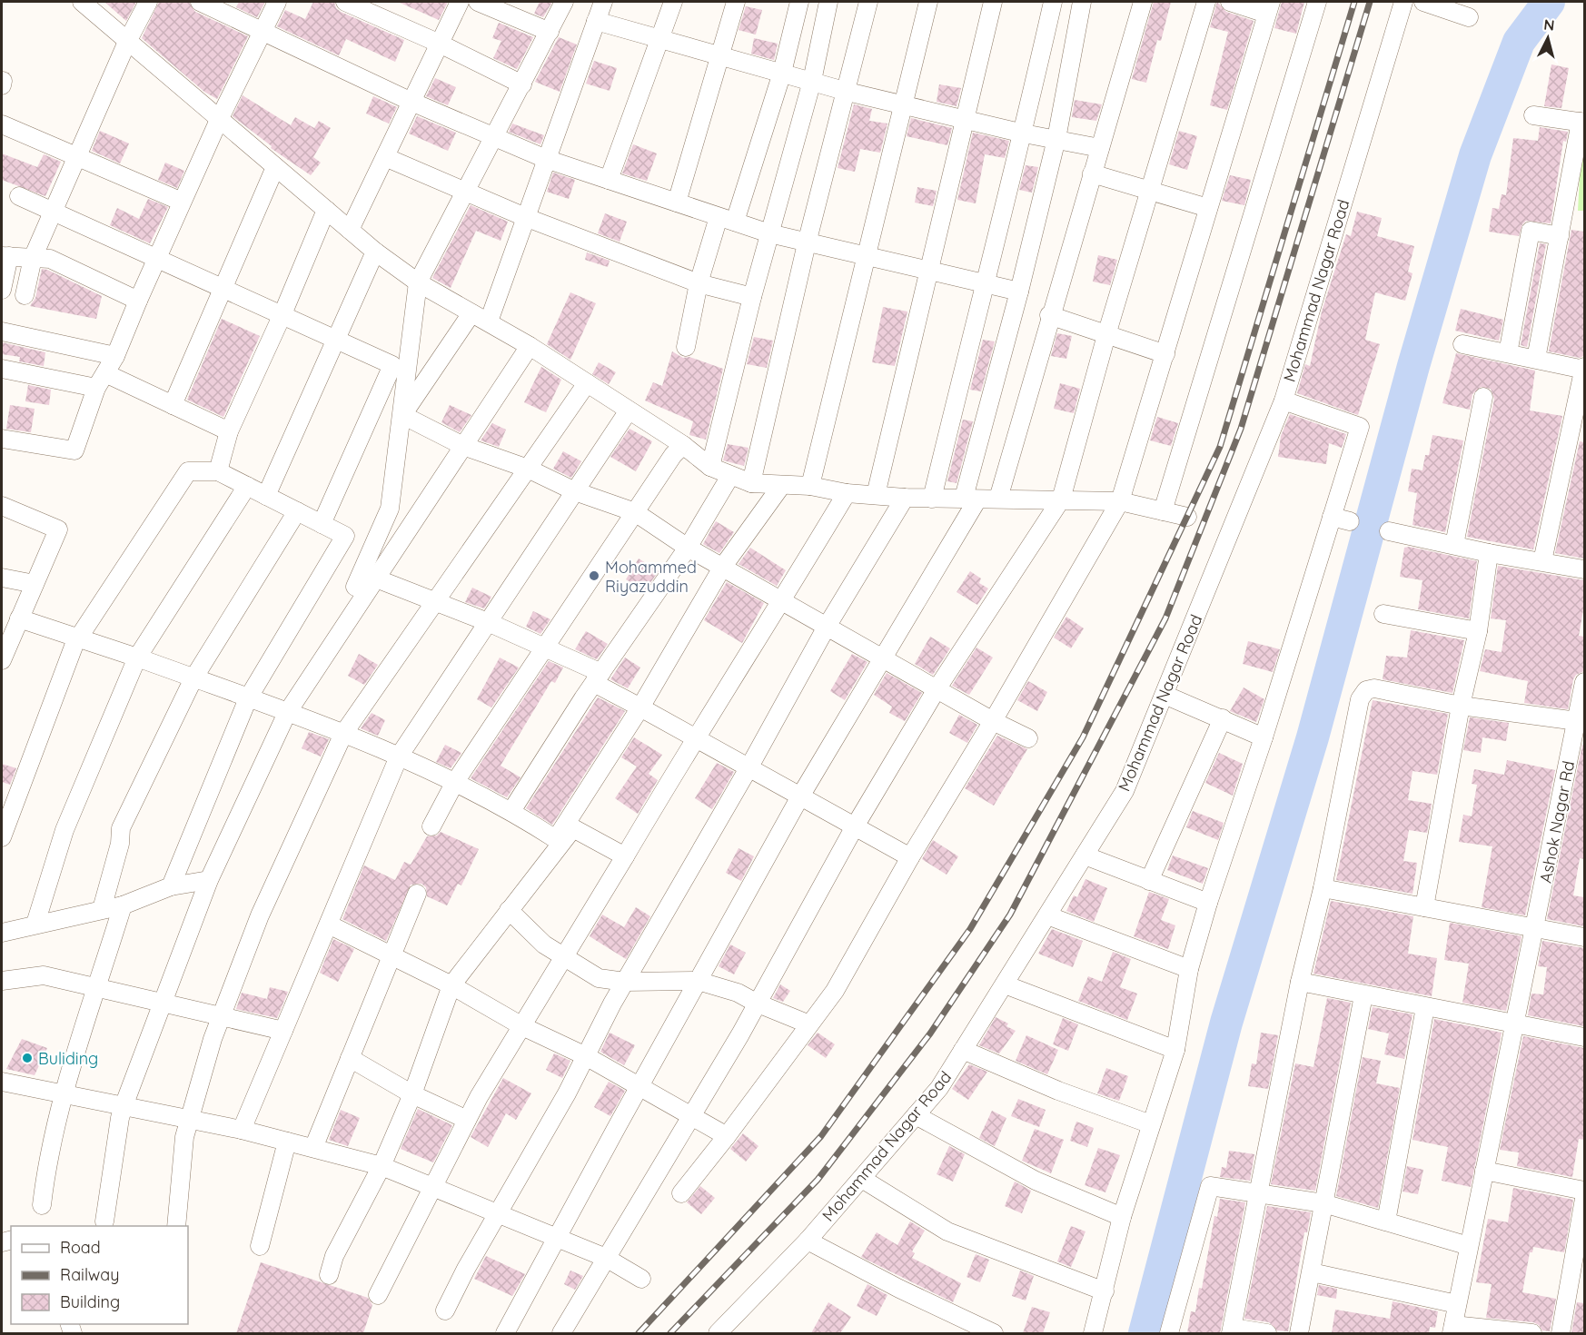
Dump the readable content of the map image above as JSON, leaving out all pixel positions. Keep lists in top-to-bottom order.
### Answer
{
  "streets": {
    "street": ["Mohammad Nagar Road", "Ashok Nagar Rd"]
  },
  "places": ["Mohammed Riyazuddin", "Buliding"],
  "legend": ["Road", "Railway", "Building"],
  "north": "top"
}
